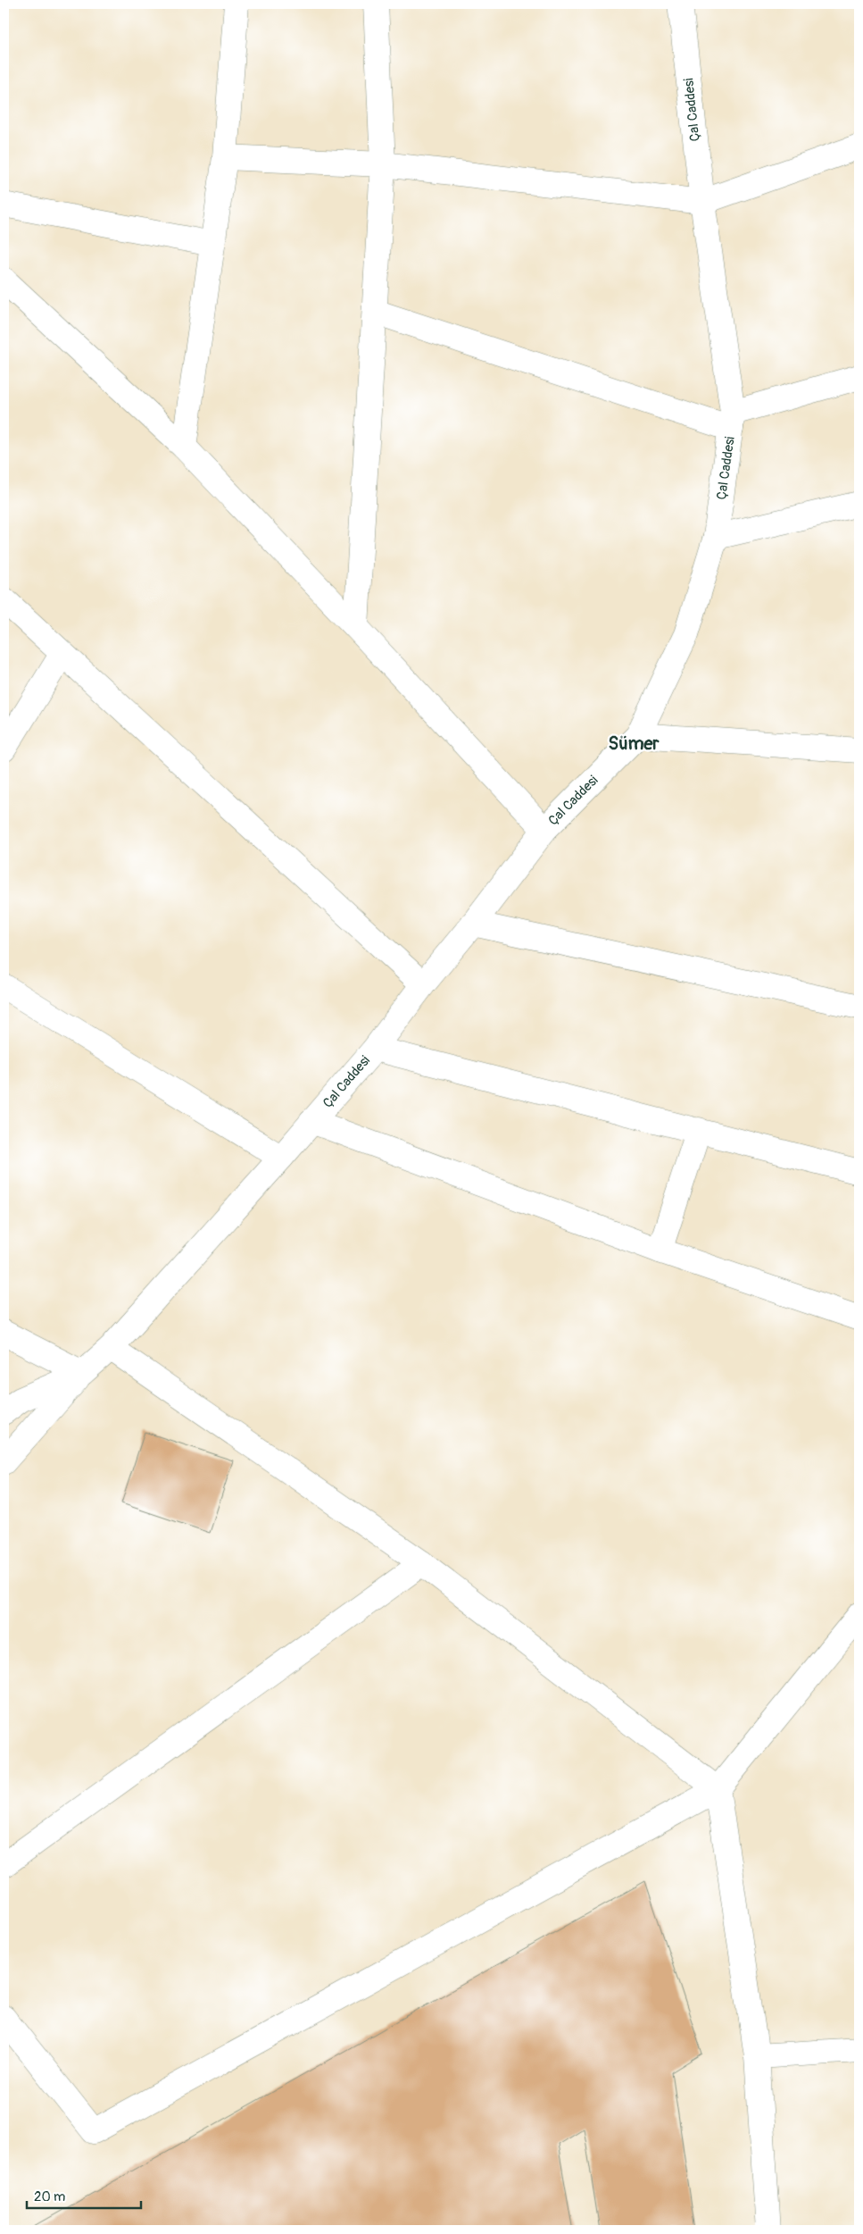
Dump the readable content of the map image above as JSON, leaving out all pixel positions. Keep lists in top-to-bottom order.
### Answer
{
  "streets": {
    "street": ["Çal Caddesi"]
  },
  "districts": ["Sümer"],
  "scale_bar": "20 m"
}
